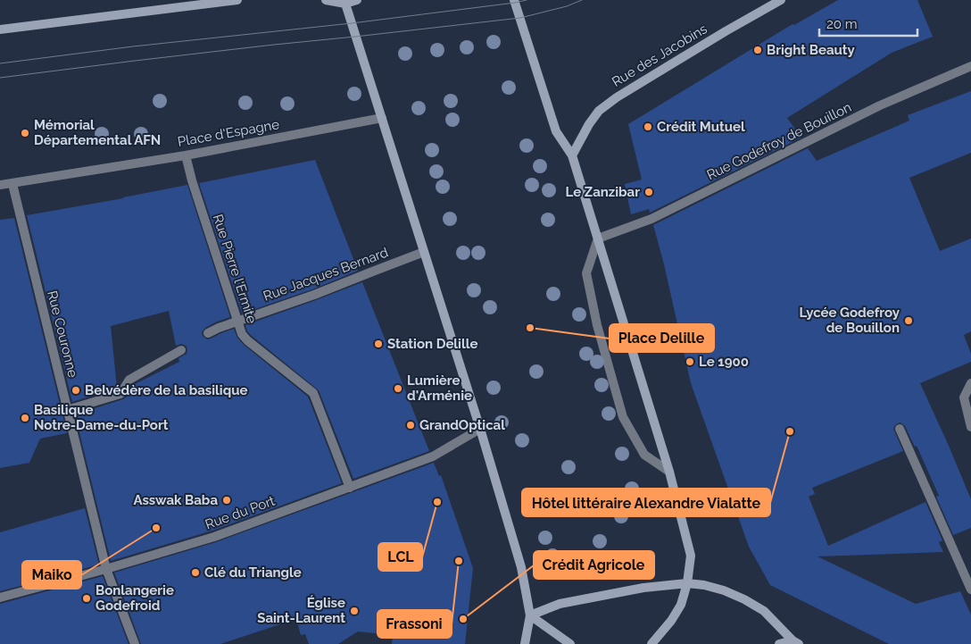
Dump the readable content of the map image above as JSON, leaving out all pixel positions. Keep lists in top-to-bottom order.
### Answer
{
  "streets": {
    "main road": ["Rue des Jacobins"],
    "street": [
      "Place d'Espagne",
      "Rue Godefroy de Bouillon",
      "Rue Pierre l'Ermite",
      "Rue Jacques Bernard",
      "Rue Couronne",
      "Rue du Port"
    ]
  },
  "crossings": [
    ["Place d'Espagne", "Rue Pierre l'Ermite"],
    ["Place d'Espagne", "Rue Couronne"],
    ["Rue Pierre l'Ermite", "Rue Jacques Bernard"],
    ["Rue Pierre l'Ermite", "Rue du Port"],
    ["Rue Couronne", "Rue du Port"]
  ],
  "places": [
    "Bright Beauty",
    "Crédit Mutuel",
    "Mémorial Départemental AFN",
    "Le Zanzibar",
    "Lycée Godefroy de Bouillon",
    "Place Delille",
    "Station Delille",
    "Le 1900",
    "Lumière d'Arménie",
    "Belvédère de la basilique",
    "Basilique Notre-Dame-du-Port",
    "GrandOptical",
    "Hôtel littéraire Alexandre Vialatte",
    "Asswak Baba",
    "LCL",
    "Maiko",
    "Frassoni",
    "Clé du Triangle",
    "Bonlangerie Godefroid",
    "Église Saint-Laurent",
    "Crédit Agricole"
  ],
  "scale_bar": "20 m"
}
